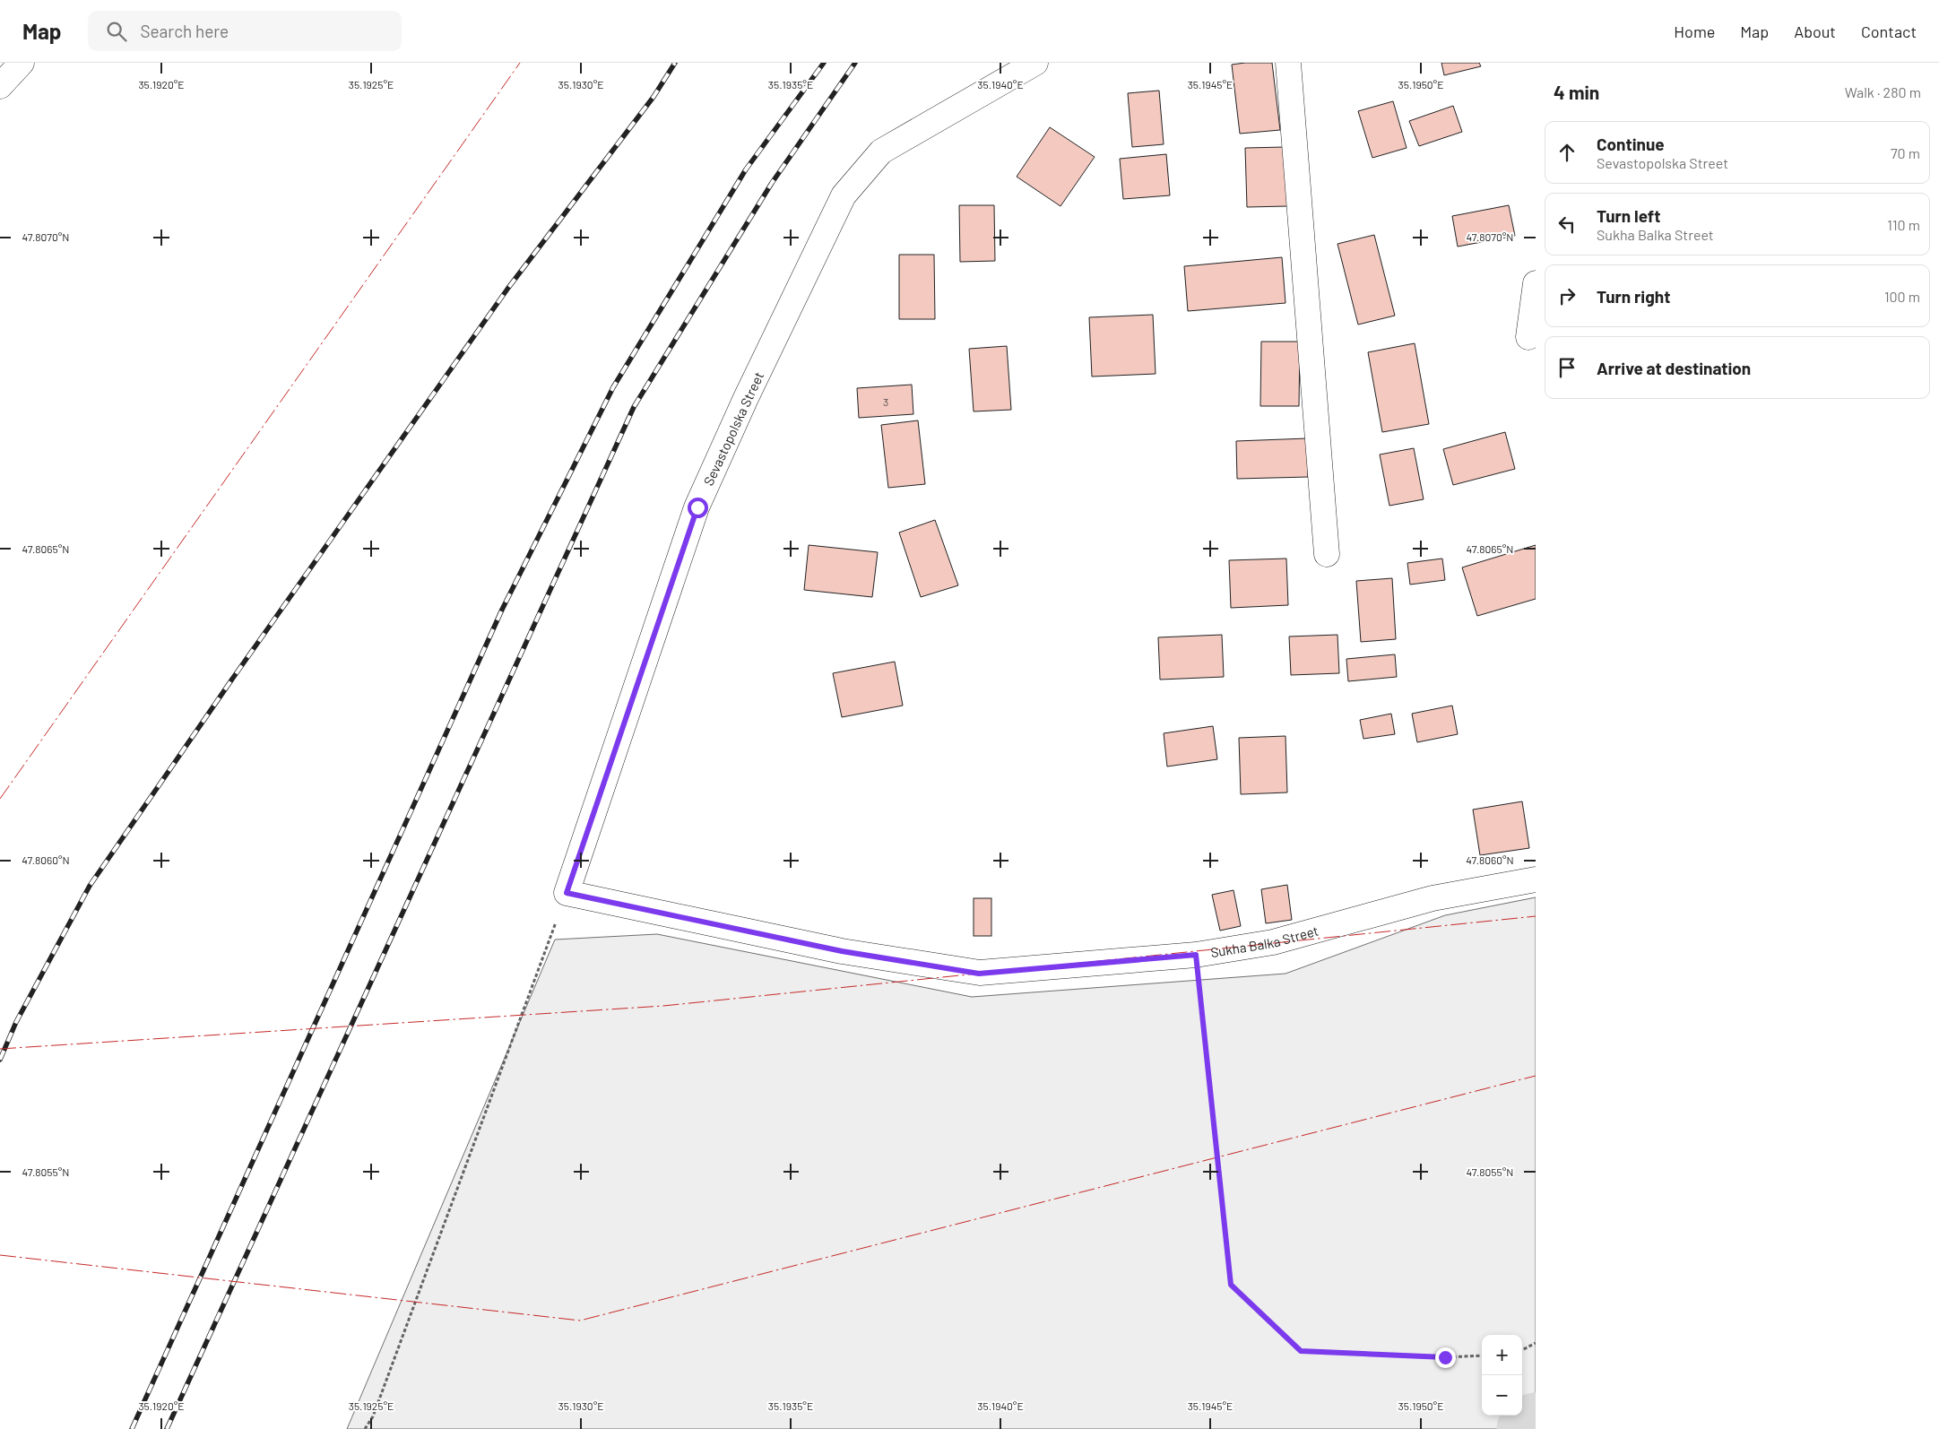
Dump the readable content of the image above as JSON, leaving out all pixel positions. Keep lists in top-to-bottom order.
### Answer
{
  "streets": {
    "street": ["Sevastopolska Street", "Sukha Balka Street"]
  },
  "crossings": [
    ["Sevastopolska Street", "Sukha Balka Street"]
  ],
  "house_numbers": ["3"],
  "page": {
    "header": "Map",
    "search": "Search here",
    "nav": [
      "Home",
      "Map",
      "About",
      "Contact"
    ],
    "heading": ["4 min", "Walk · 280 m"],
    "list": [
      ["Continue", "Sevastopolska Street", "70 m"],
      ["Turn left", "Sukha Balka Street", "110 m"],
      ["Turn right", "100 m"],
      "Arrive at destination"
    ],
    "map_buttons": ["+", "−"]
  },
  "coordinates": [
    "35.1920°E",
    "35.1925°E",
    "35.1930°E",
    "35.1935°E",
    "35.1940°E",
    "35.1945°E",
    "35.1950°E",
    "47.8070°N",
    "47.8065°N",
    "47.8060°N",
    "47.8055°N"
  ]
}
